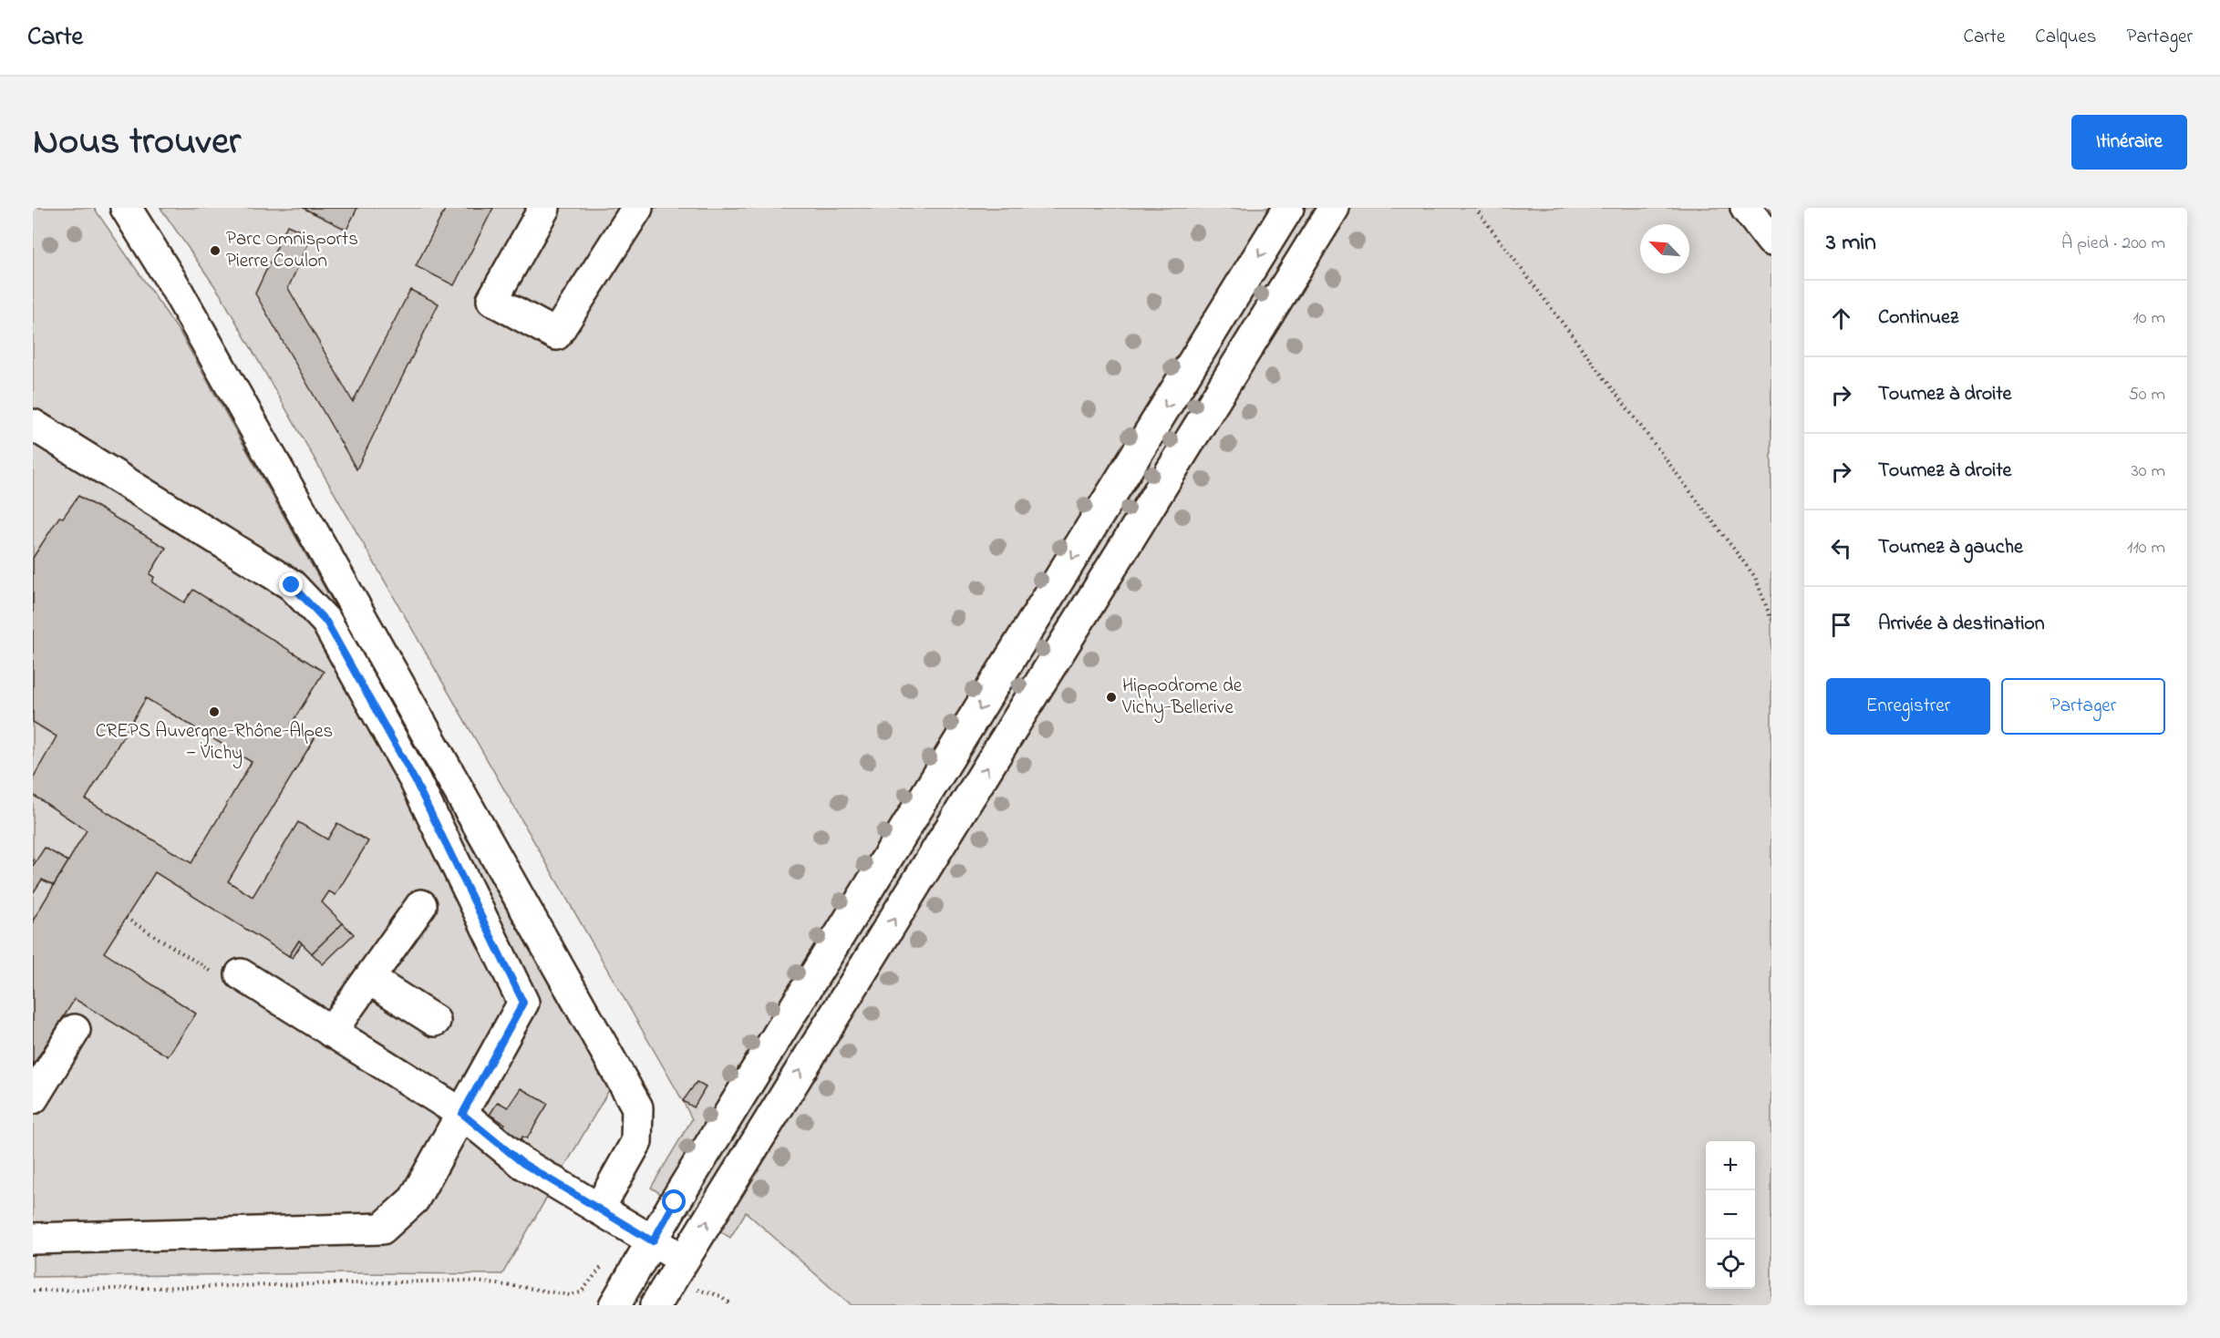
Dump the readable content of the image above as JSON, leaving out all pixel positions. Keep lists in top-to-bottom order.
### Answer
{
  "places": ["Parc Omnisports Pierre Coulon", "Hippodrome de Vichy-Bellerive", "CREPS Auvergne-Rhône-Alpes — Vichy"],
  "north": "top left",
  "page": {
    "header": "Carte",
    "nav": ["Carte", "Calques", "Partager"],
    "title": "Nous trouver",
    "buttons": [
      "Itinéraire",
      ["Enregistrer", "Partager"]
    ],
    "heading": ["3 min", "À pied · 200 m"],
    "list": [
      ["Continuez", "10 m"],
      ["Tournez à droite", "50 m"],
      ["Tournez à droite", "30 m"],
      ["Tournez à gauche", "110 m"],
      "Arrivée à destination"
    ],
    "map_buttons": ["+", "−"]
  }
}
